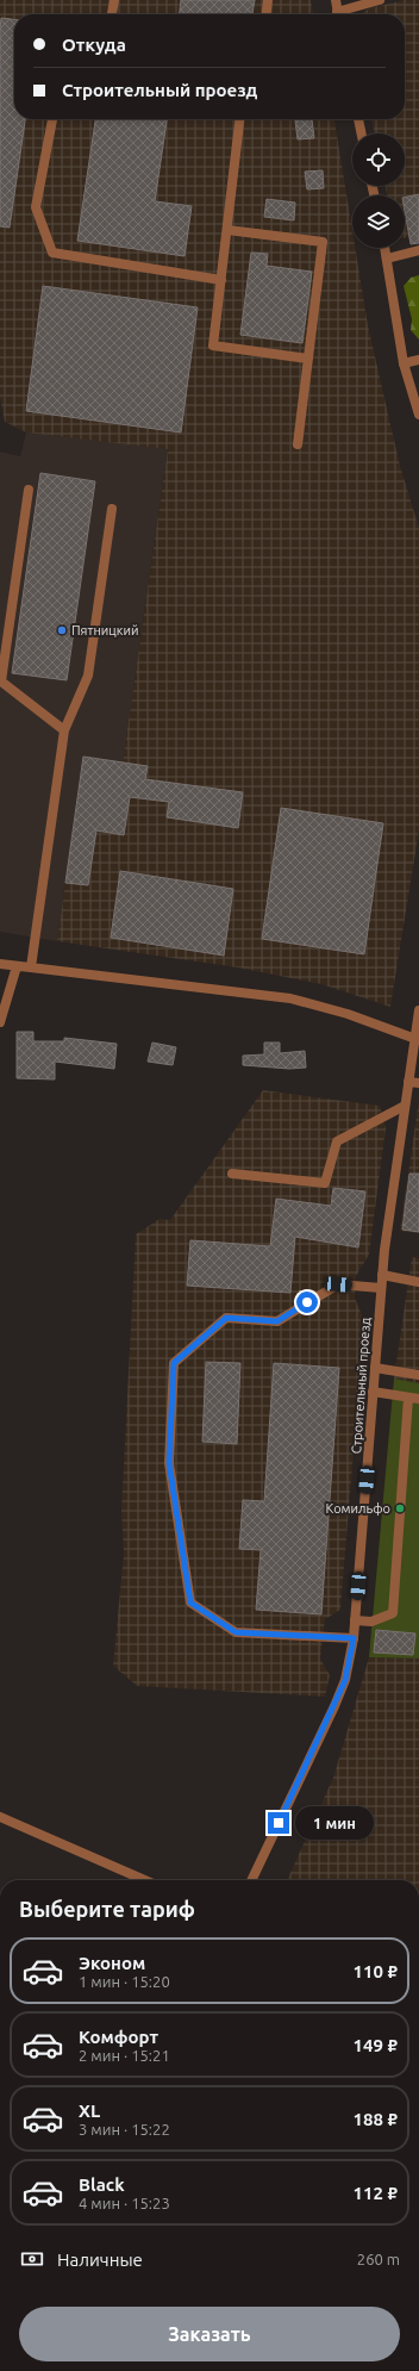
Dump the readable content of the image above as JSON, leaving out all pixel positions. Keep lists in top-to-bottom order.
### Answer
{
  "streets": {
    "street": ["Строительный проезд"]
  },
  "places": ["Пятницкий", "Комильфо"],
  "page": {
    "banner": ["Откуда", "Строительный проезд"],
    "bubble": "1 мин",
    "heading": "Выберите тариф",
    "list": [
      {
        "name": "Эконом",
        "note": "1 мин · 15:20",
        "value": "110 ₽"
      },
      {
        "name": "Комфорт",
        "note": "2 мин · 15:21",
        "value": "149 ₽"
      },
      {
        "name": "XL",
        "note": "3 мин · 15:22",
        "value": "188 ₽"
      },
      {
        "name": "Black",
        "note": "4 мин · 15:23",
        "value": "112 ₽"
      }
    ],
    "pay": ["Наличные", "260 m"],
    "buttons": "Заказать"
  }
}
